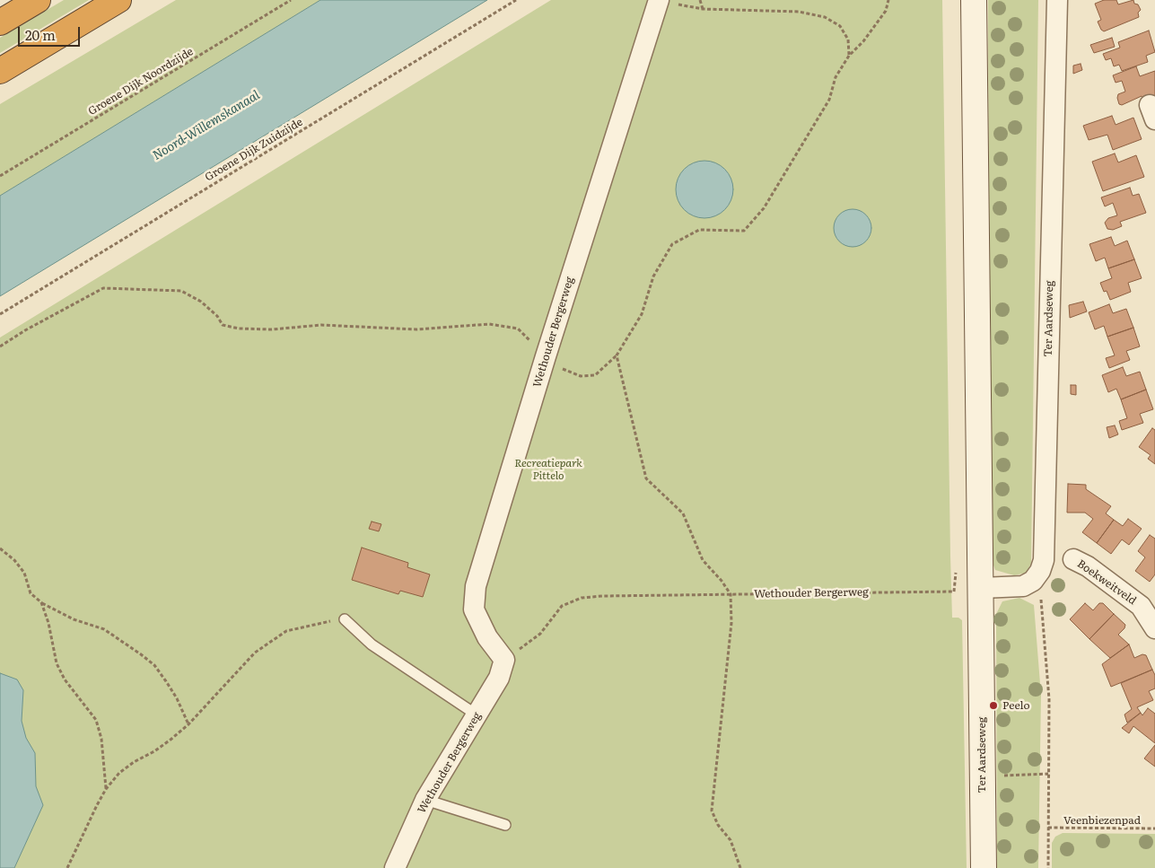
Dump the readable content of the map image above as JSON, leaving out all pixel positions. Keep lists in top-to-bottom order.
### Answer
{
  "streets": {
    "street": ["Ter Aardseweg", "Wethouder Bergerweg", "Boekweitveld"],
    "path": ["Groene Dijk Noordzijde", "Groene Dijk Zuidzijde", "Veenbiezenpad"]
  },
  "water": ["Noord-Willemskanaal"],
  "parks": ["Recreatiepark Pittelo"],
  "places": ["Peelo"],
  "scale_bar": "20 m"
}
